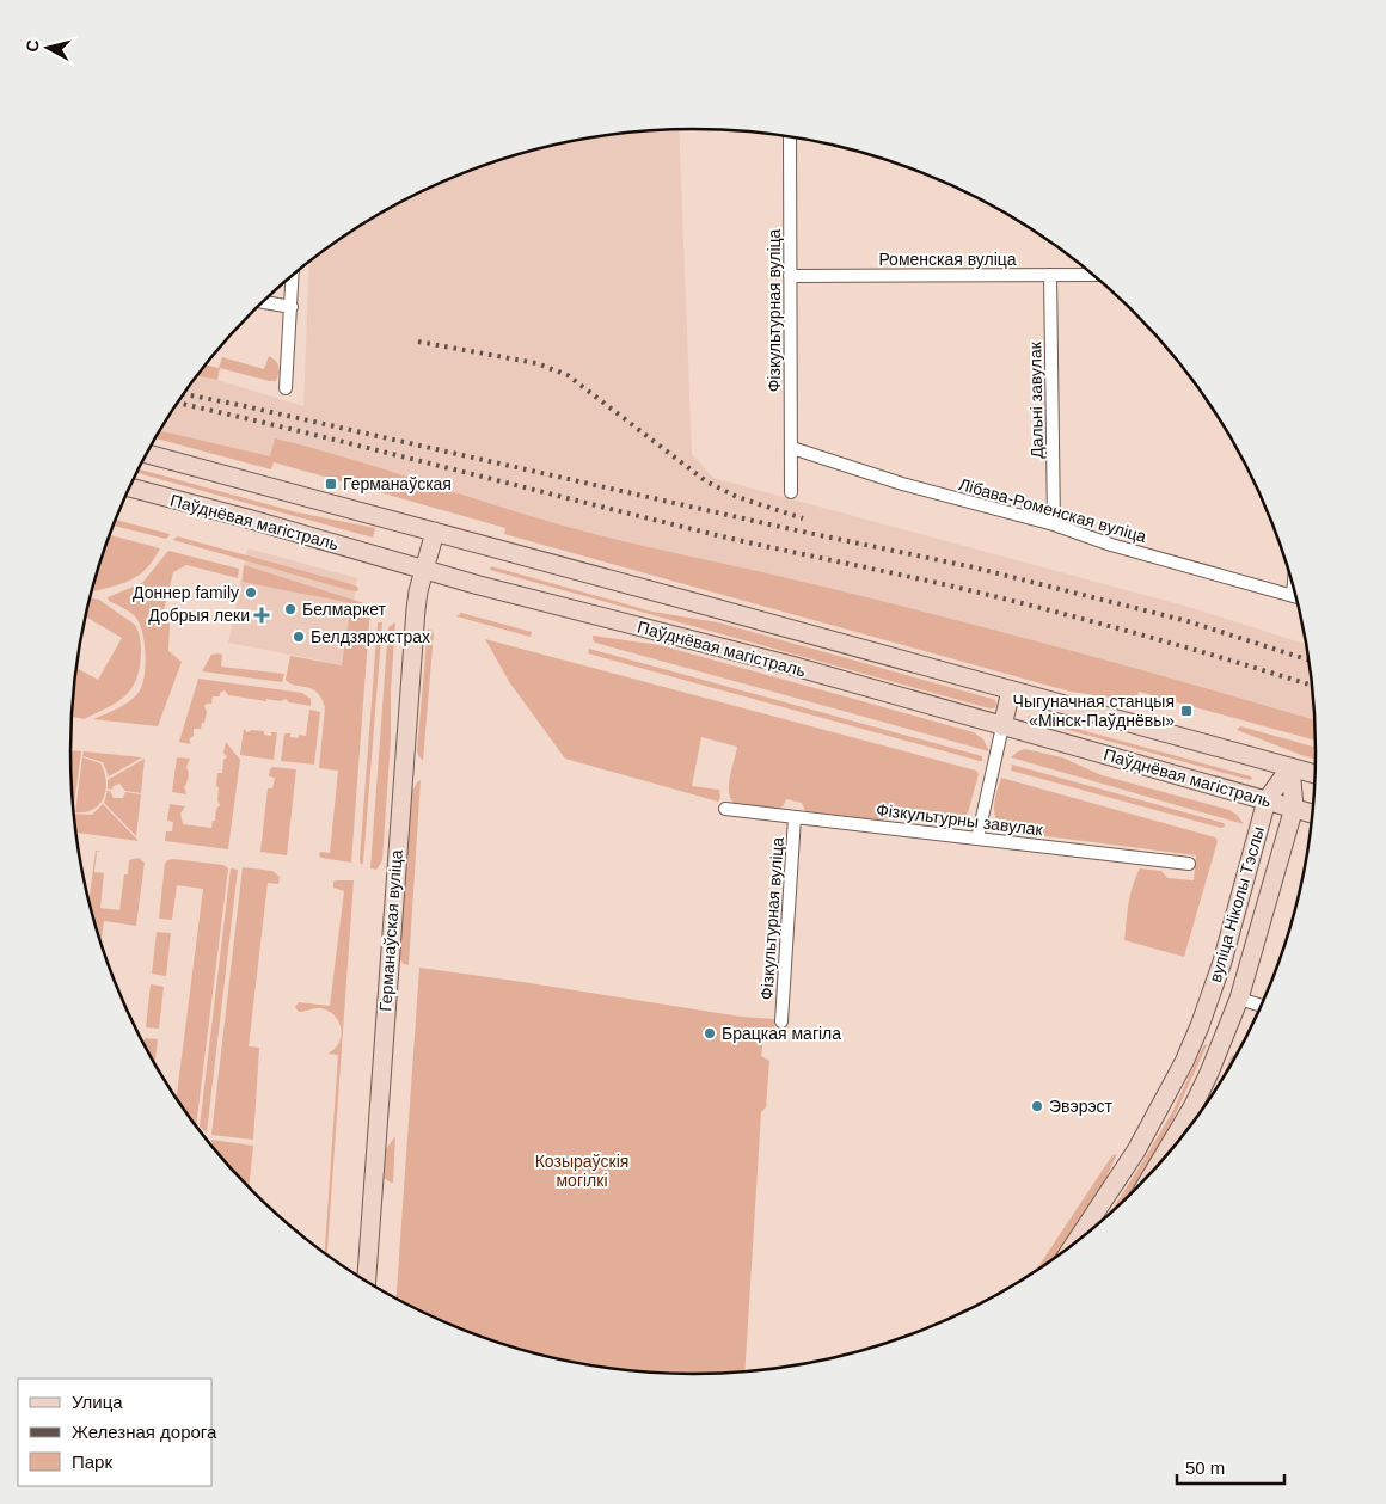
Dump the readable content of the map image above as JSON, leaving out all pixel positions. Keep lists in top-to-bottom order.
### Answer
{
  "streets": {
    "main road": ["Паўднёвая магістраль", "вуліца Ніколы Тэслы", "Германаўская вуліца"],
    "street": [
      "Роменская вуліца",
      "Фізкультурная вуліца",
      "Дальні завулак",
      "Лібава-Роменская вуліца",
      "Фізкультурны завулак"
    ]
  },
  "crossings": [
    ["Роменская вуліца", "Фізкультурная вуліца"],
    ["Роменская вуліца", "Дальні завулак"],
    ["Фізкультурная вуліца", "Лібава-Роменская вуліца"],
    ["Фізкультурная вуліца", "Фізкультурны завулак"],
    ["Дальні завулак", "Лібава-Роменская вуліца"],
    ["Паўднёвая магістраль", "вуліца Ніколы Тэслы"],
    ["Паўднёвая магістраль", "Германаўская вуліца"]
  ],
  "parks": ["Козыраўскія могілкі"],
  "places": {
    "transit": ["Германаўская", "Чыгуначная станцыя «Мінск-Паўднёвы»"],
    "other": [
      "Доннер family",
      "Белмаркет",
      "Белдзяржстрах",
      "Брацкая магіла",
      "Эвэрэст"
    ],
    "health": ["Добрыя леки"]
  },
  "legend": ["Улица", "Железная дорога", "Парк"],
  "scale_bar": "50 m",
  "north": "left"
}
